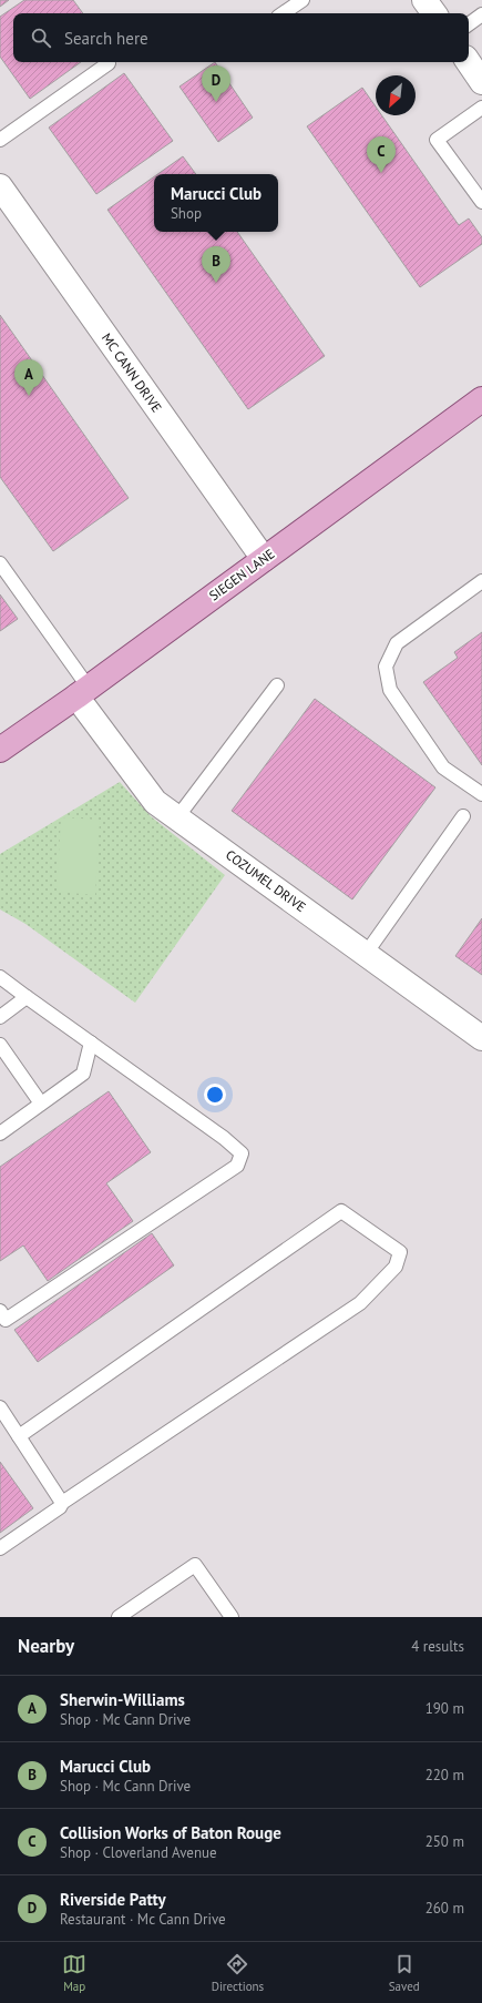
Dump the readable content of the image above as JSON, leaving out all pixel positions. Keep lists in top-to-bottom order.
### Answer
{
  "streets": {
    "main road": ["SIEGEN LANE"],
    "street": ["MC CANN DRIVE", "COZUMEL DRIVE"]
  },
  "crossings": [
    ["MC CANN DRIVE", "SIEGEN LANE"],
    ["SIEGEN LANE", "COZUMEL DRIVE"]
  ],
  "north": "bottom left",
  "page": {
    "search": "Search here",
    "pins": [
      "D",
      "C",
      "B",
      "A"
    ],
    "popup": ["Marucci Club", "Shop"],
    "heading": ["Nearby", "4 results"],
    "list": [
      {
        "mark": "A",
        "name": "Sherwin-Williams",
        "note": "Shop · Mc Cann Drive",
        "value": "190 m"
      },
      {
        "mark": "B",
        "name": "Marucci Club",
        "note": "Shop · Mc Cann Drive",
        "value": "220 m"
      },
      {
        "mark": "C",
        "name": "Collision Works of Baton Rouge",
        "note": "Shop · Cloverland Avenue",
        "value": "250 m"
      },
      {
        "mark": "D",
        "name": "Riverside Patty",
        "note": "Restaurant · Mc Cann Drive",
        "value": "260 m"
      }
    ],
    "nav": ["Map", "Directions", "Saved"]
  }
}
